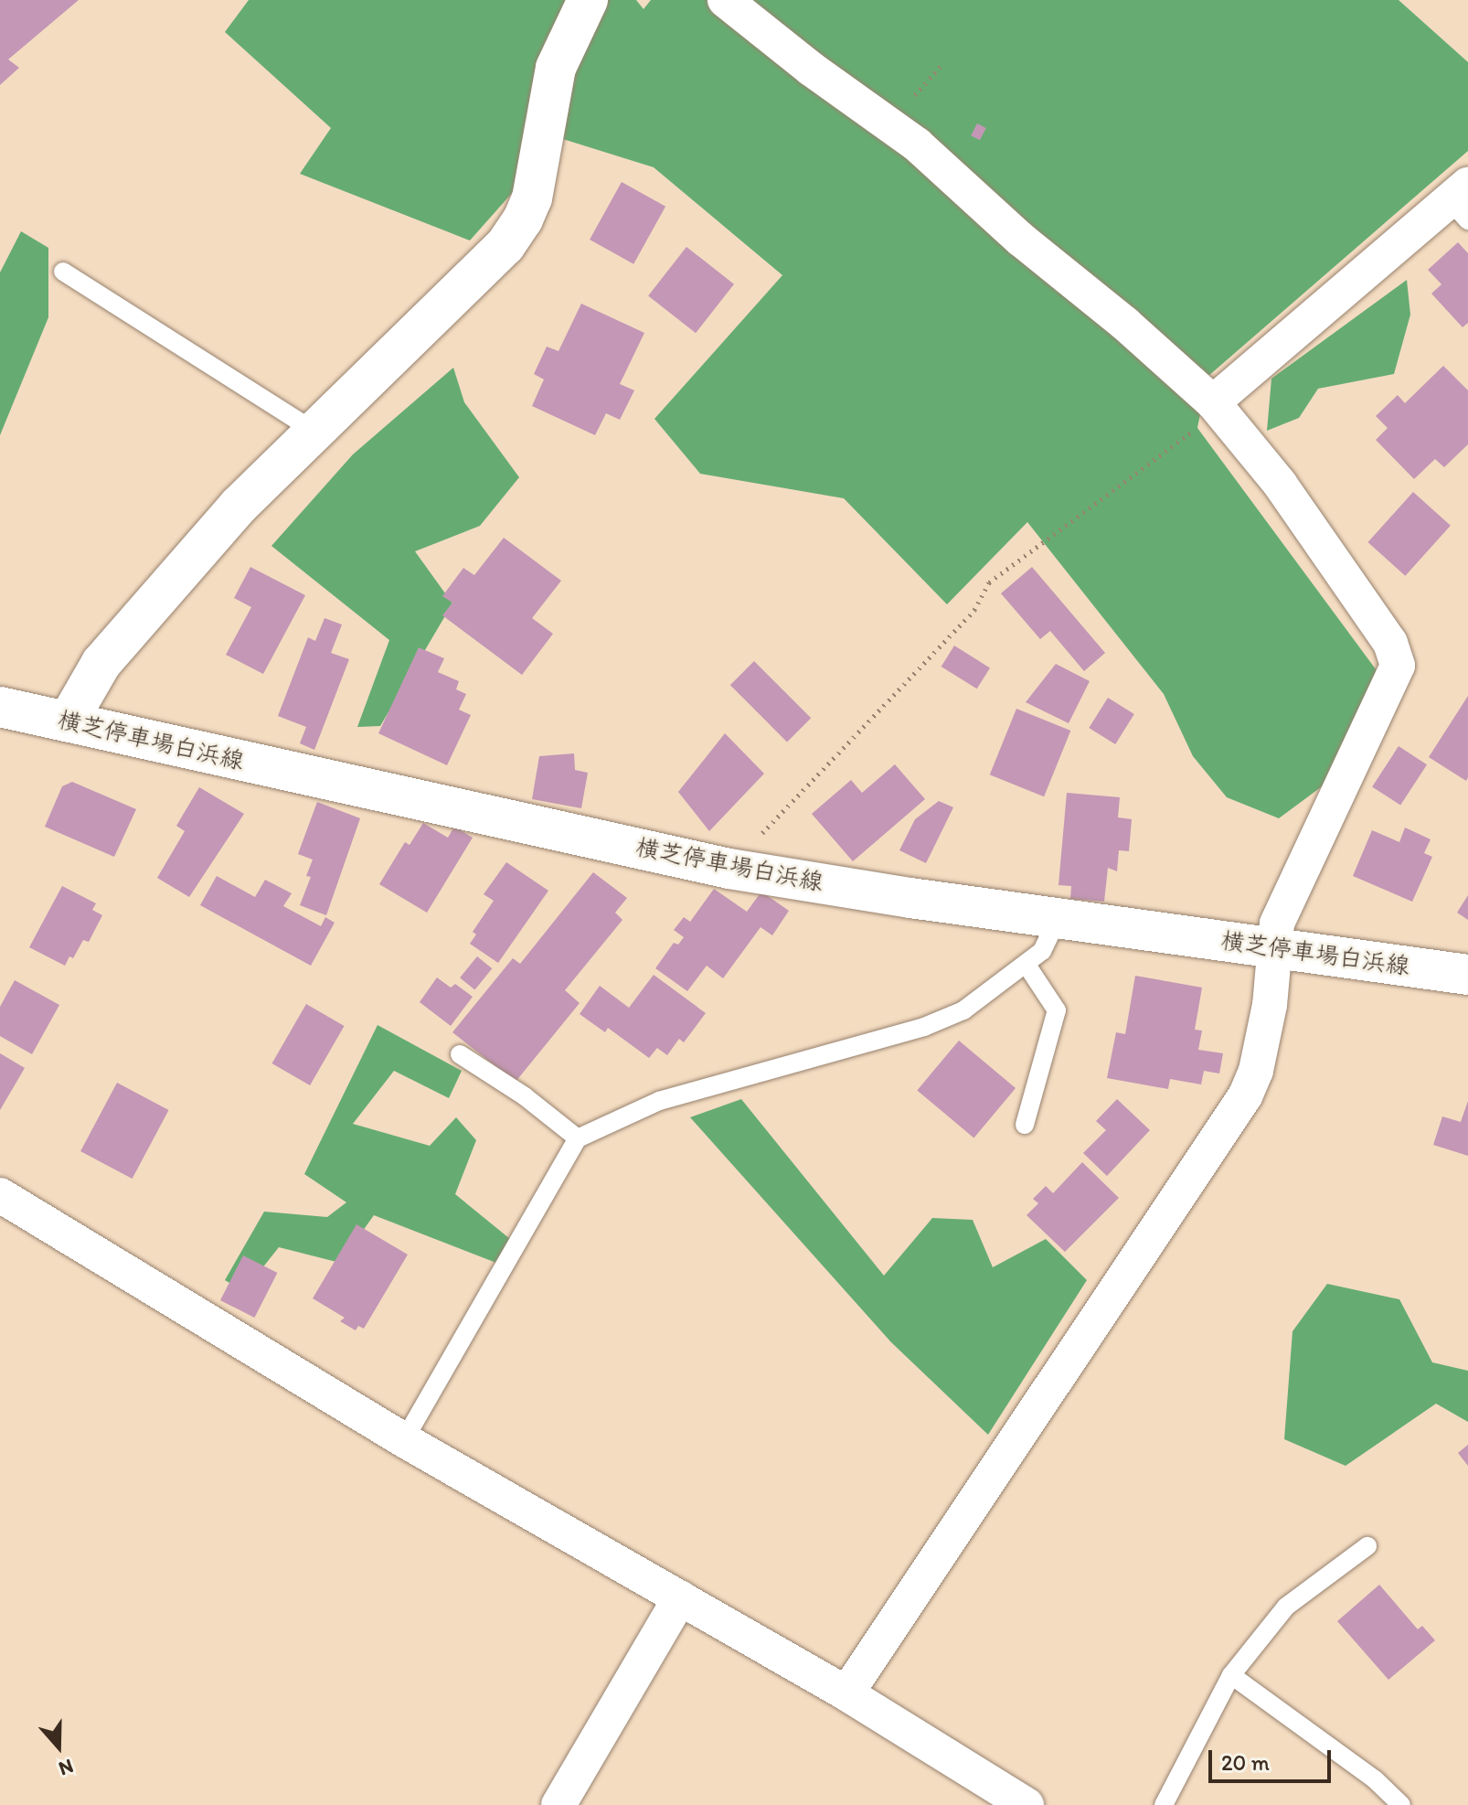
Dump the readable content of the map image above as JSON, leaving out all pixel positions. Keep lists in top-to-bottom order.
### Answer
{
  "streets": {
    "main road": ["横芝停車場白浜線"]
  },
  "scale_bar": "20 m",
  "north": "bottom"
}
